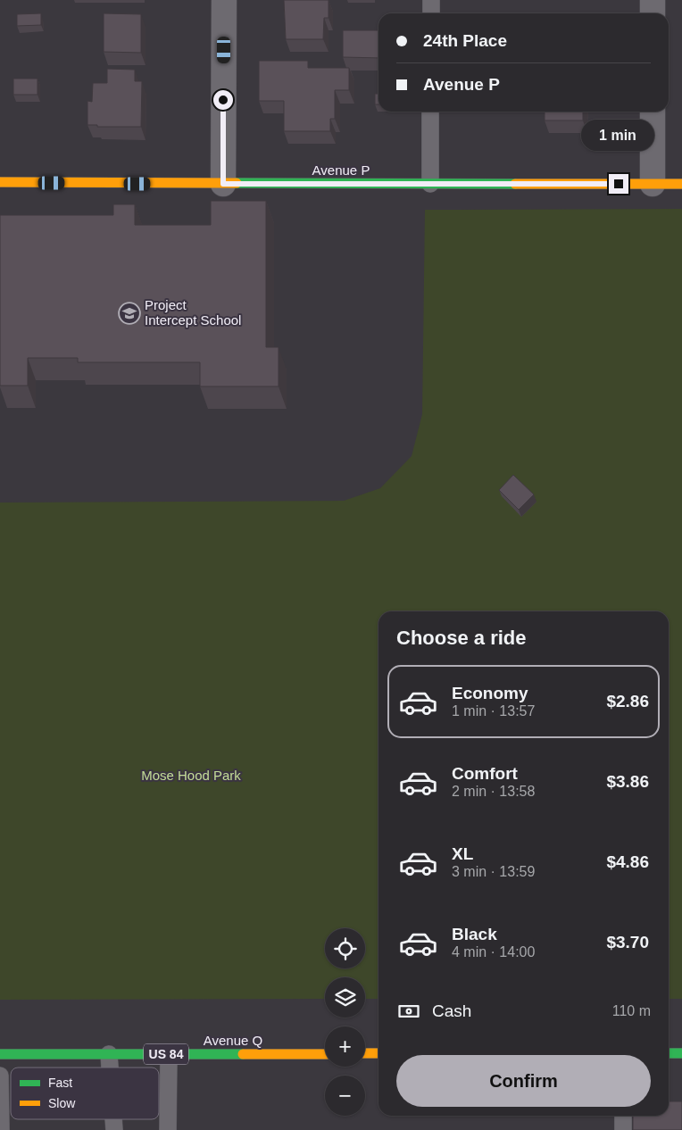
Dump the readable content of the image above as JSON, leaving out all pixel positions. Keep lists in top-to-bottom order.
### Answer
{
  "streets": {
    "main road": ["Avenue P", "Avenue Q", "US 84"]
  },
  "parks": ["Mose Hood Park"],
  "places": {
    "school or university": ["Project Intercept School"]
  },
  "legend": ["Fast", "Slow"],
  "page": {
    "banner": ["24th Place", "Avenue P"],
    "bubble": "1 min",
    "heading": "Choose a ride",
    "list": [
      {
        "name": "Economy",
        "note": "1 min · 13:57",
        "value": "$2.86"
      },
      {
        "name": "Comfort",
        "note": "2 min · 13:58",
        "value": "$3.86"
      },
      {
        "name": "XL",
        "note": "3 min · 13:59",
        "value": "$4.86"
      },
      {
        "name": "Black",
        "note": "4 min · 14:00",
        "value": "$3.70"
      }
    ],
    "map_buttons": ["+", "−"],
    "pay": ["Cash", "110 m"],
    "buttons": "Confirm"
  }
}
